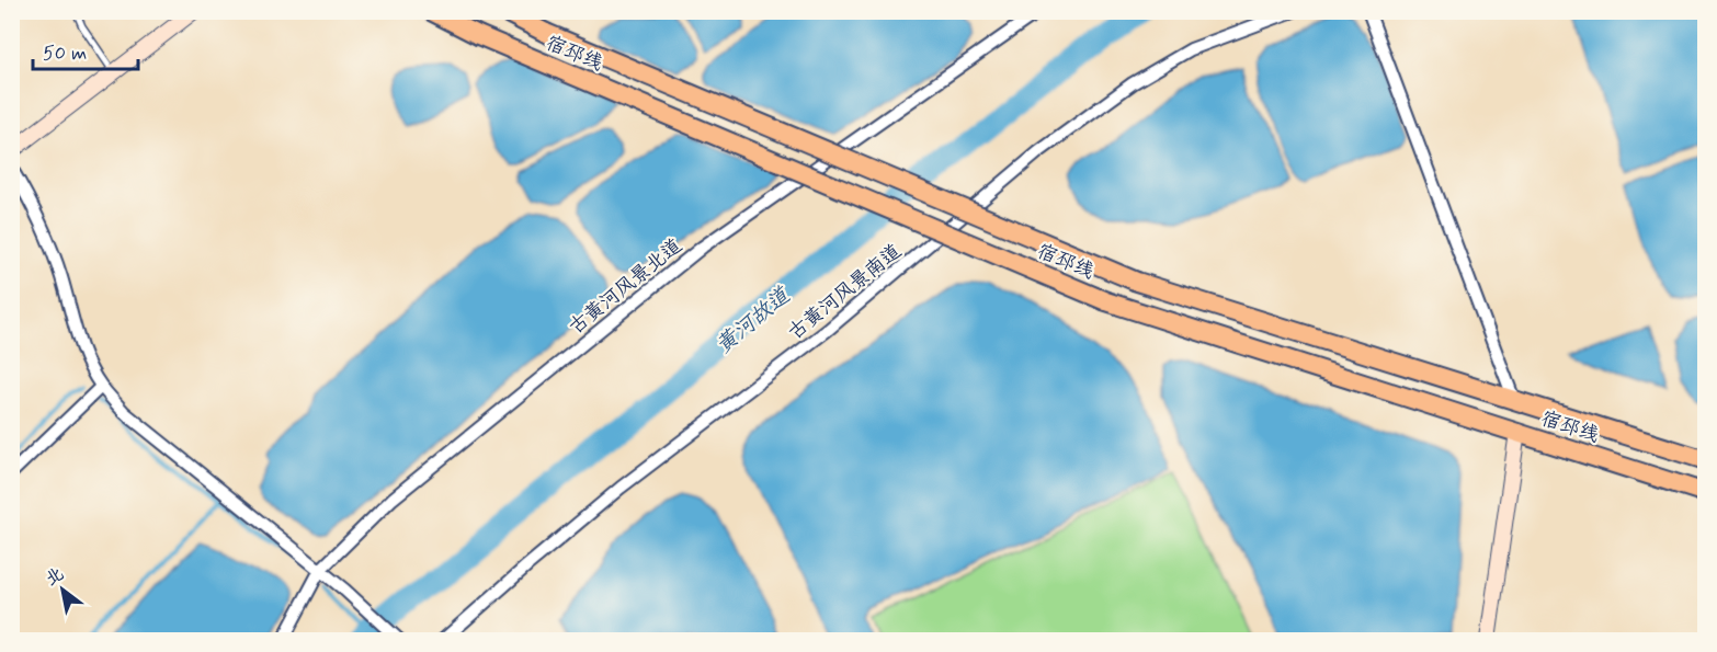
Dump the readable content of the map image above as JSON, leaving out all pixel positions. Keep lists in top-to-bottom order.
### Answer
{
  "streets": {
    "main road": ["宿邳线"],
    "street": ["古黄河风景北道", "古黄河风景南道"]
  },
  "water": ["黄河故道"],
  "scale_bar": "50 m",
  "north": "top left"
}
